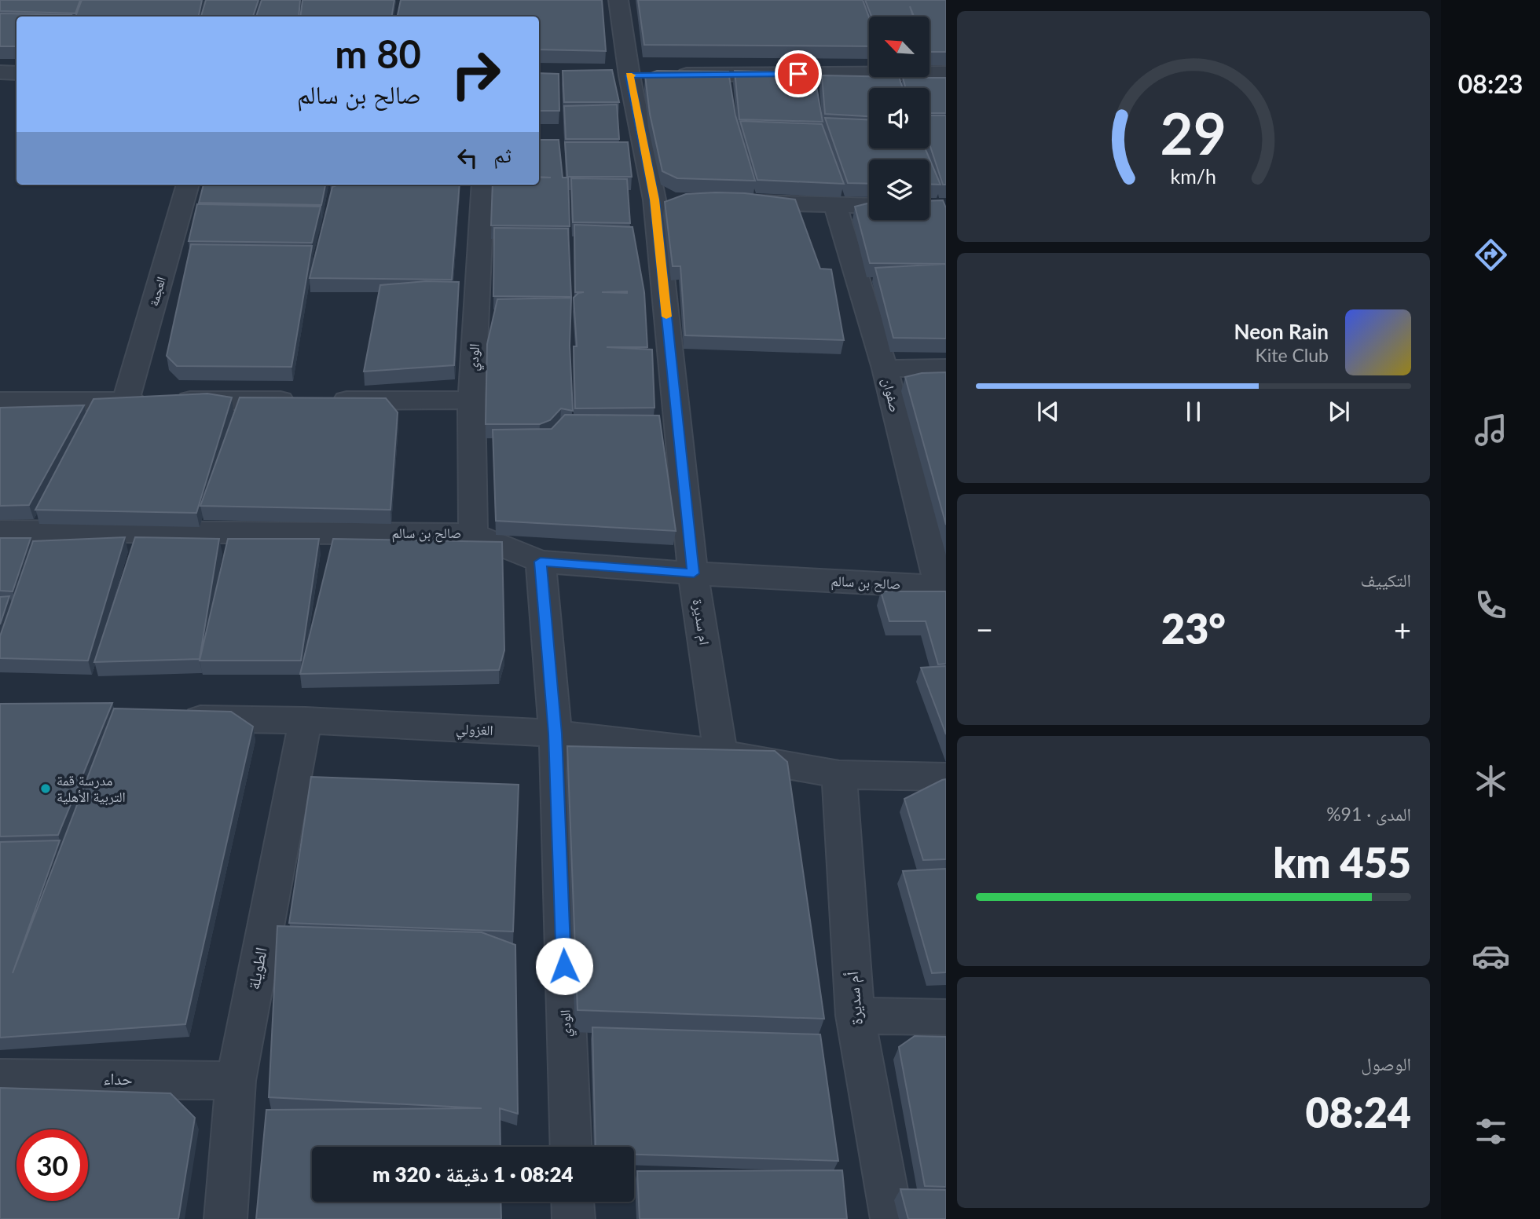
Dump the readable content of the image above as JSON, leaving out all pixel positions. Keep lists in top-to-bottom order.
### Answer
{
  "streets": {
    "street": [
      "العجمة",
      "الودي",
      "صفوان",
      "صالح بن سالم",
      "ام سديرة",
      "الغزولي",
      "الطويلة",
      "أم سديرة",
      "حداء"
    ]
  },
  "crossings": [
    ["الودي", "صالح بن سالم"],
    ["الودي", "الغزولي"],
    ["صفوان", "صالح بن سالم"],
    ["صالح بن سالم", "ام سديرة"],
    ["ام سديرة", "الغزولي"],
    ["الغزولي", "الطويلة"],
    ["الغزولي", "أم سديرة"],
    ["الطويلة", "حداء"]
  ],
  "places": ["مدرسة قمة التربية الأهلية"],
  "north": "top left",
  "page": {
    "tabs": "08:23",
    "turn": ["80 m", "صالح بن سالم"],
    "then": "ثم",
    "song": ["Neon Rain", "Kite Club"],
    "tile": [
      "التكييف",
      ["المدى · 91%", "455 km"],
      ["الوصول", "08:24"]
    ],
    "heat": ["−", "23°", "+"],
    "limit": "30",
    "trip": "08:24 · 1 دقيقة · 320 m",
    "gauge": ["29", "km/h"]
  }
}
